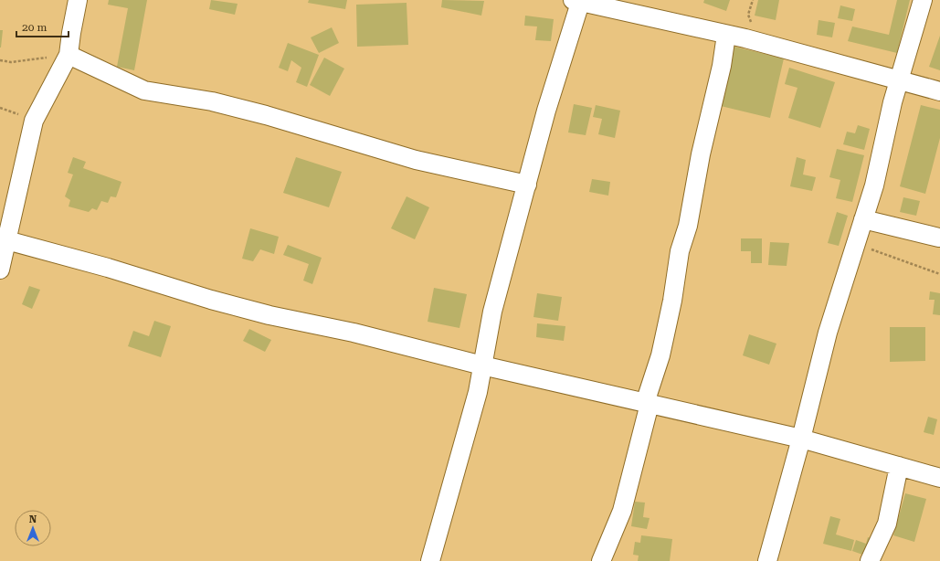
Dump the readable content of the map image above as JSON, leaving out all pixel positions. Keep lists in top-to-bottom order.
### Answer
{
  "scale_bar": "20 m",
  "north": "top"
}
